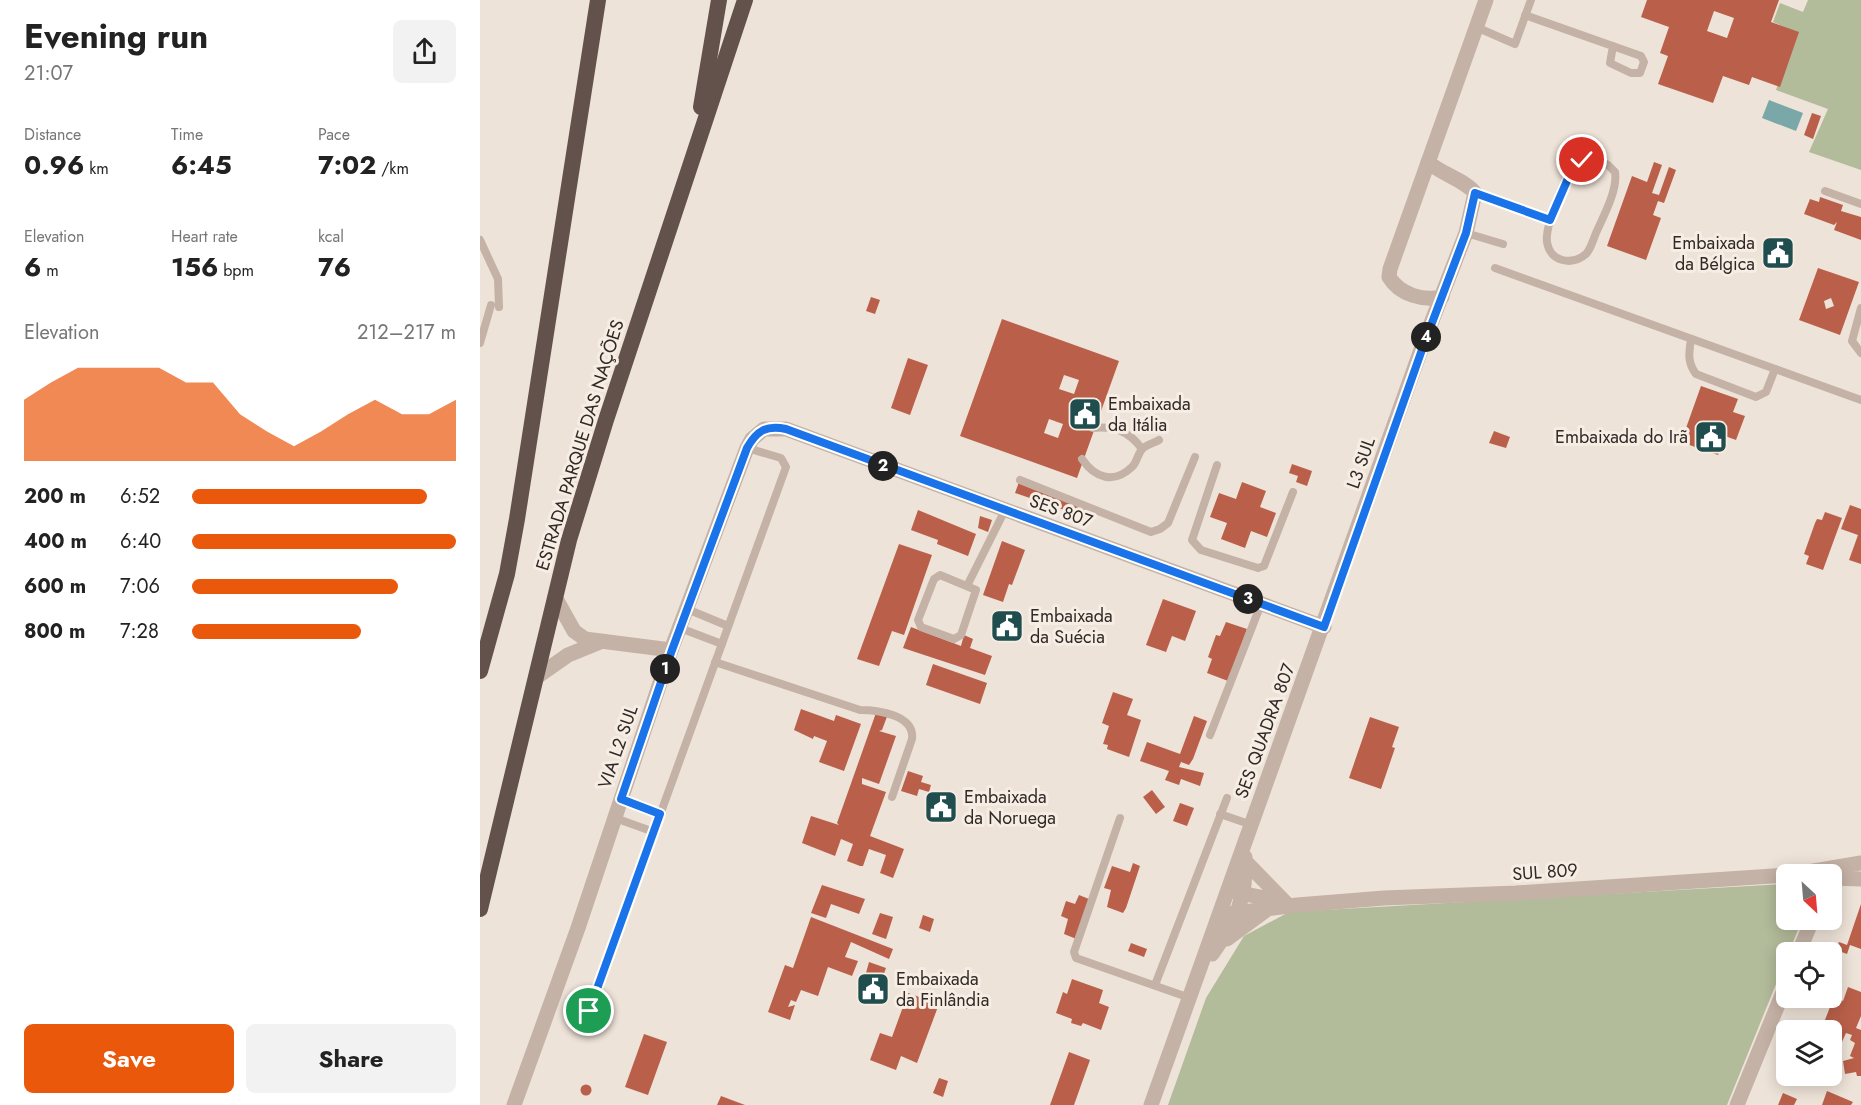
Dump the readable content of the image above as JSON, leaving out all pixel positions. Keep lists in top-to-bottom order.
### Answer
{
  "streets": {
    "highway": ["ESTRADA PARQUE DAS NAÇÕES"],
    "street": [
      "L3 SUL",
      "SES 807",
      "SES QUADRA 807",
      "VIA L2 SUL",
      "SUL 809"
    ]
  },
  "crossings": [
    ["L3 SUL", "SES 807"],
    ["L3 SUL", "SES QUADRA 807"],
    ["SES 807", "SES QUADRA 807"],
    ["SES 807", "VIA L2 SUL"],
    ["SES QUADRA 807", "SUL 809"]
  ],
  "places": {
    "public building": [
      "Embaixada da Bélgica",
      "Embaixada da Itália",
      "Embaixada do Irã",
      "Embaixada da Suécia",
      "Embaixada da Noruega",
      "Embaixada da Finlândia"
    ]
  },
  "north": "bottom right",
  "page": {
    "heading": ["Evening run", "21:07"],
    "stats": [
      ["Distance", "0.96 km"],
      ["Time", "6:45"],
      ["Pace", "7:02 /km"],
      ["Elevation", "6 m"],
      ["Heart rate", "156 bpm"],
      ["kcal", "76"]
    ],
    "chart": ["Elevation", "212–217 m"],
    "pins": [
      "4",
      "2",
      "3",
      "1"
    ],
    "list": [
      {
        "name": "200 m",
        "note": "6:52"
      },
      {
        "name": "400 m",
        "note": "6:40"
      },
      {
        "name": "600 m",
        "note": "7:06"
      },
      {
        "name": "800 m",
        "note": "7:28"
      }
    ],
    "buttons": ["Save", "Share"]
  }
}
